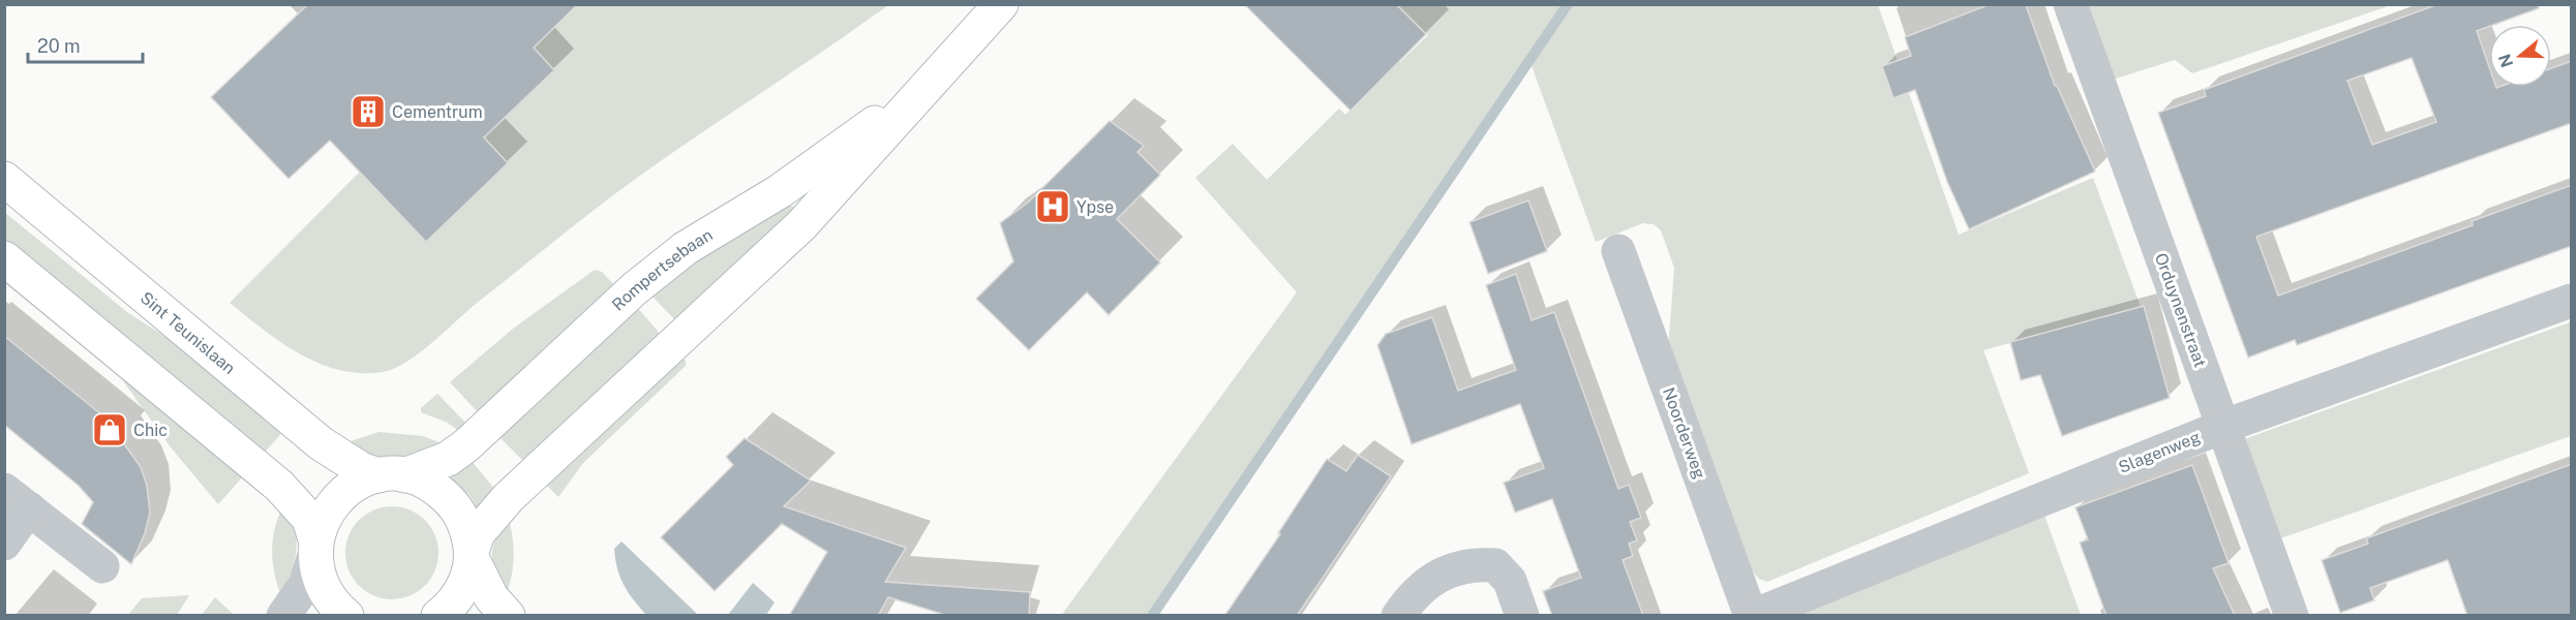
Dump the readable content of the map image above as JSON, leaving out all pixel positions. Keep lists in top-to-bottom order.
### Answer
{
  "streets": {
    "street": [
      "Rompertsebaan",
      "Orduynenstraat",
      "Sint Teunislaan",
      "Noorderweg",
      "Slagenweg"
    ]
  },
  "crossings": [
    ["Rompertsebaan", "Sint Teunislaan"],
    ["Orduynenstraat", "Slagenweg"],
    ["Noorderweg", "Slagenweg"]
  ],
  "places": {
    "building": ["Cementrum"],
    "hospital": ["Ypse"],
    "shop": ["Chic"]
  },
  "scale_bar": "20 m",
  "north": "left"
}
